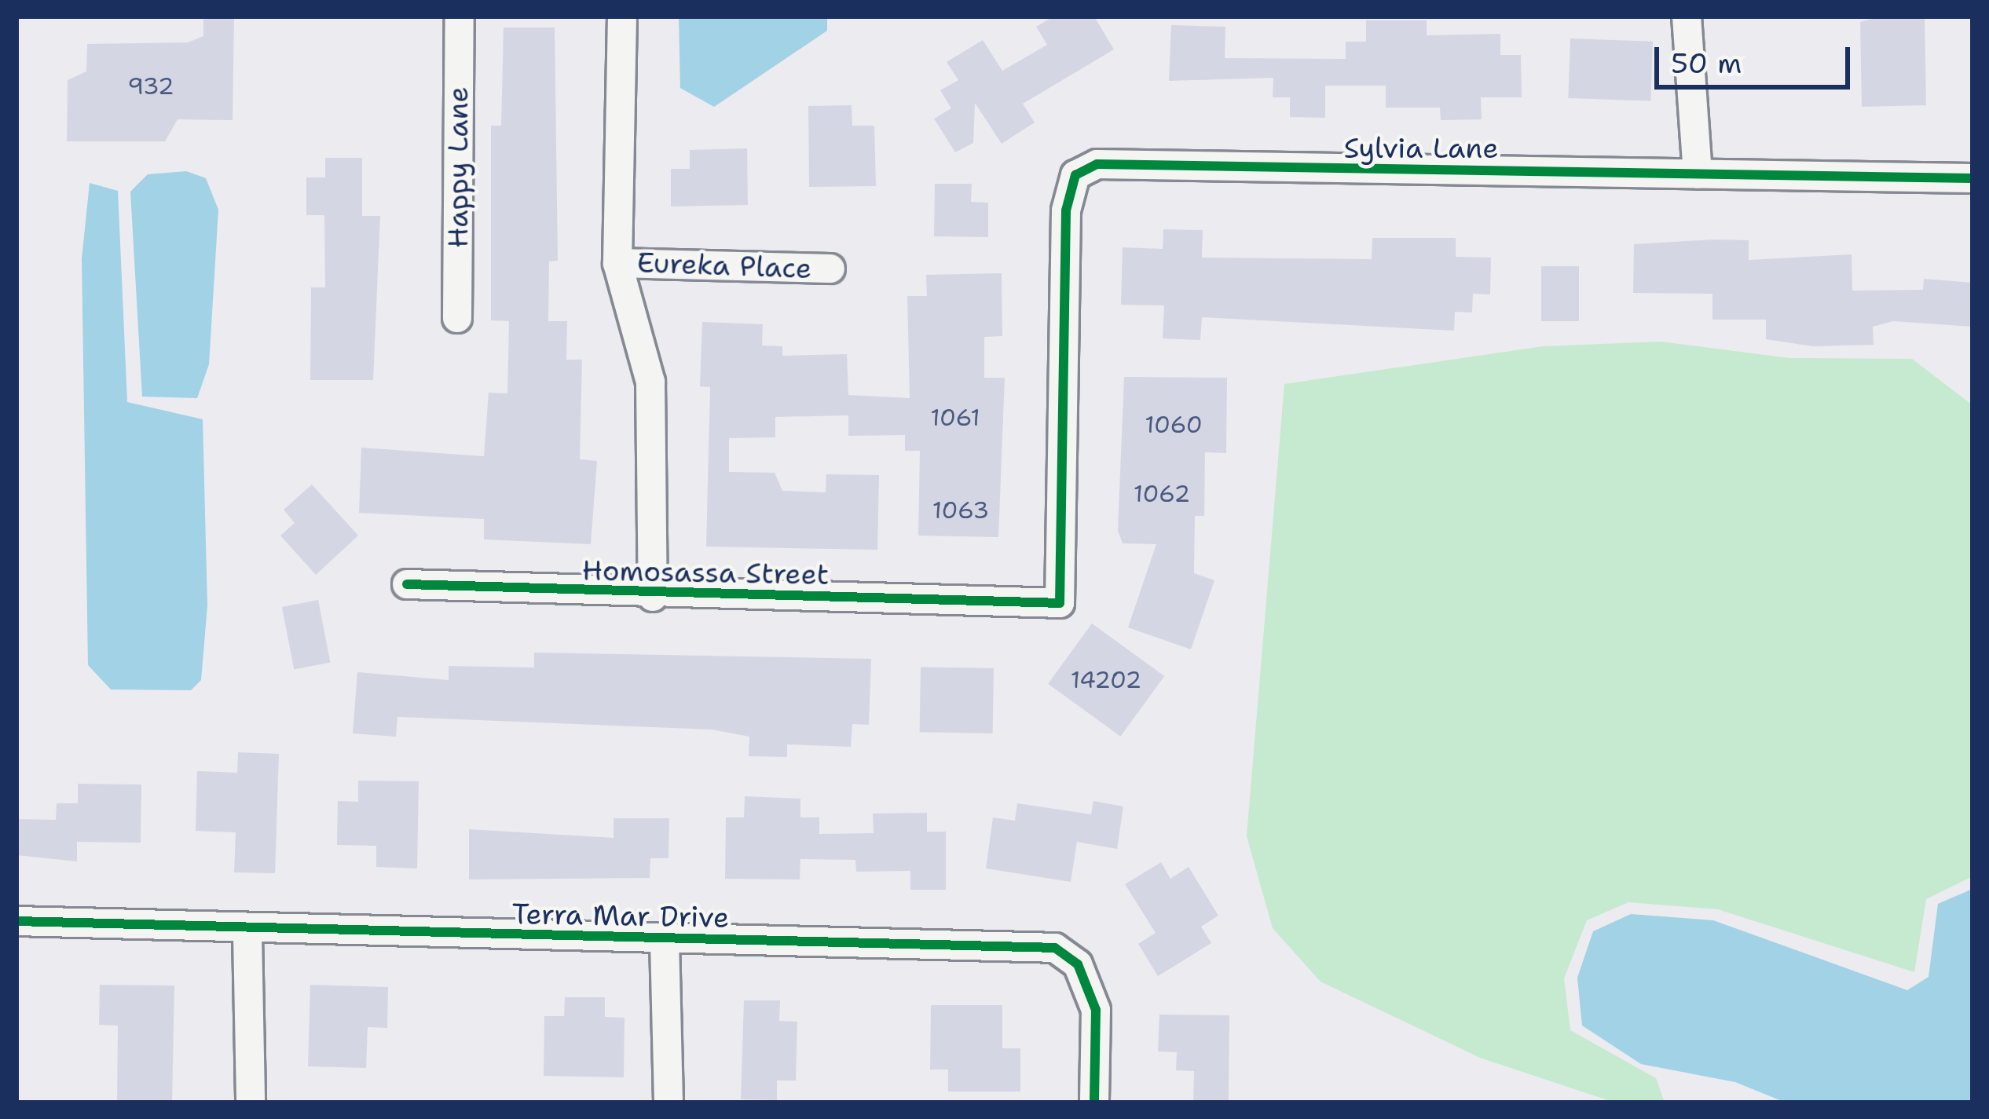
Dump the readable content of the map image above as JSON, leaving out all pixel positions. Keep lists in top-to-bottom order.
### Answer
{
  "streets": {
    "street": [
      "Sylvia Lane",
      "Happy Lane",
      "Eureka Place",
      "Homosassa Street",
      "Terra Mar Drive"
    ]
  },
  "crossings": [
    ["Sylvia Lane", "Homosassa Street"]
  ],
  "house_numbers": [
    "932",
    "1061",
    "1060",
    "1062",
    "1063",
    "14202"
  ],
  "scale_bar": "50 m"
}
